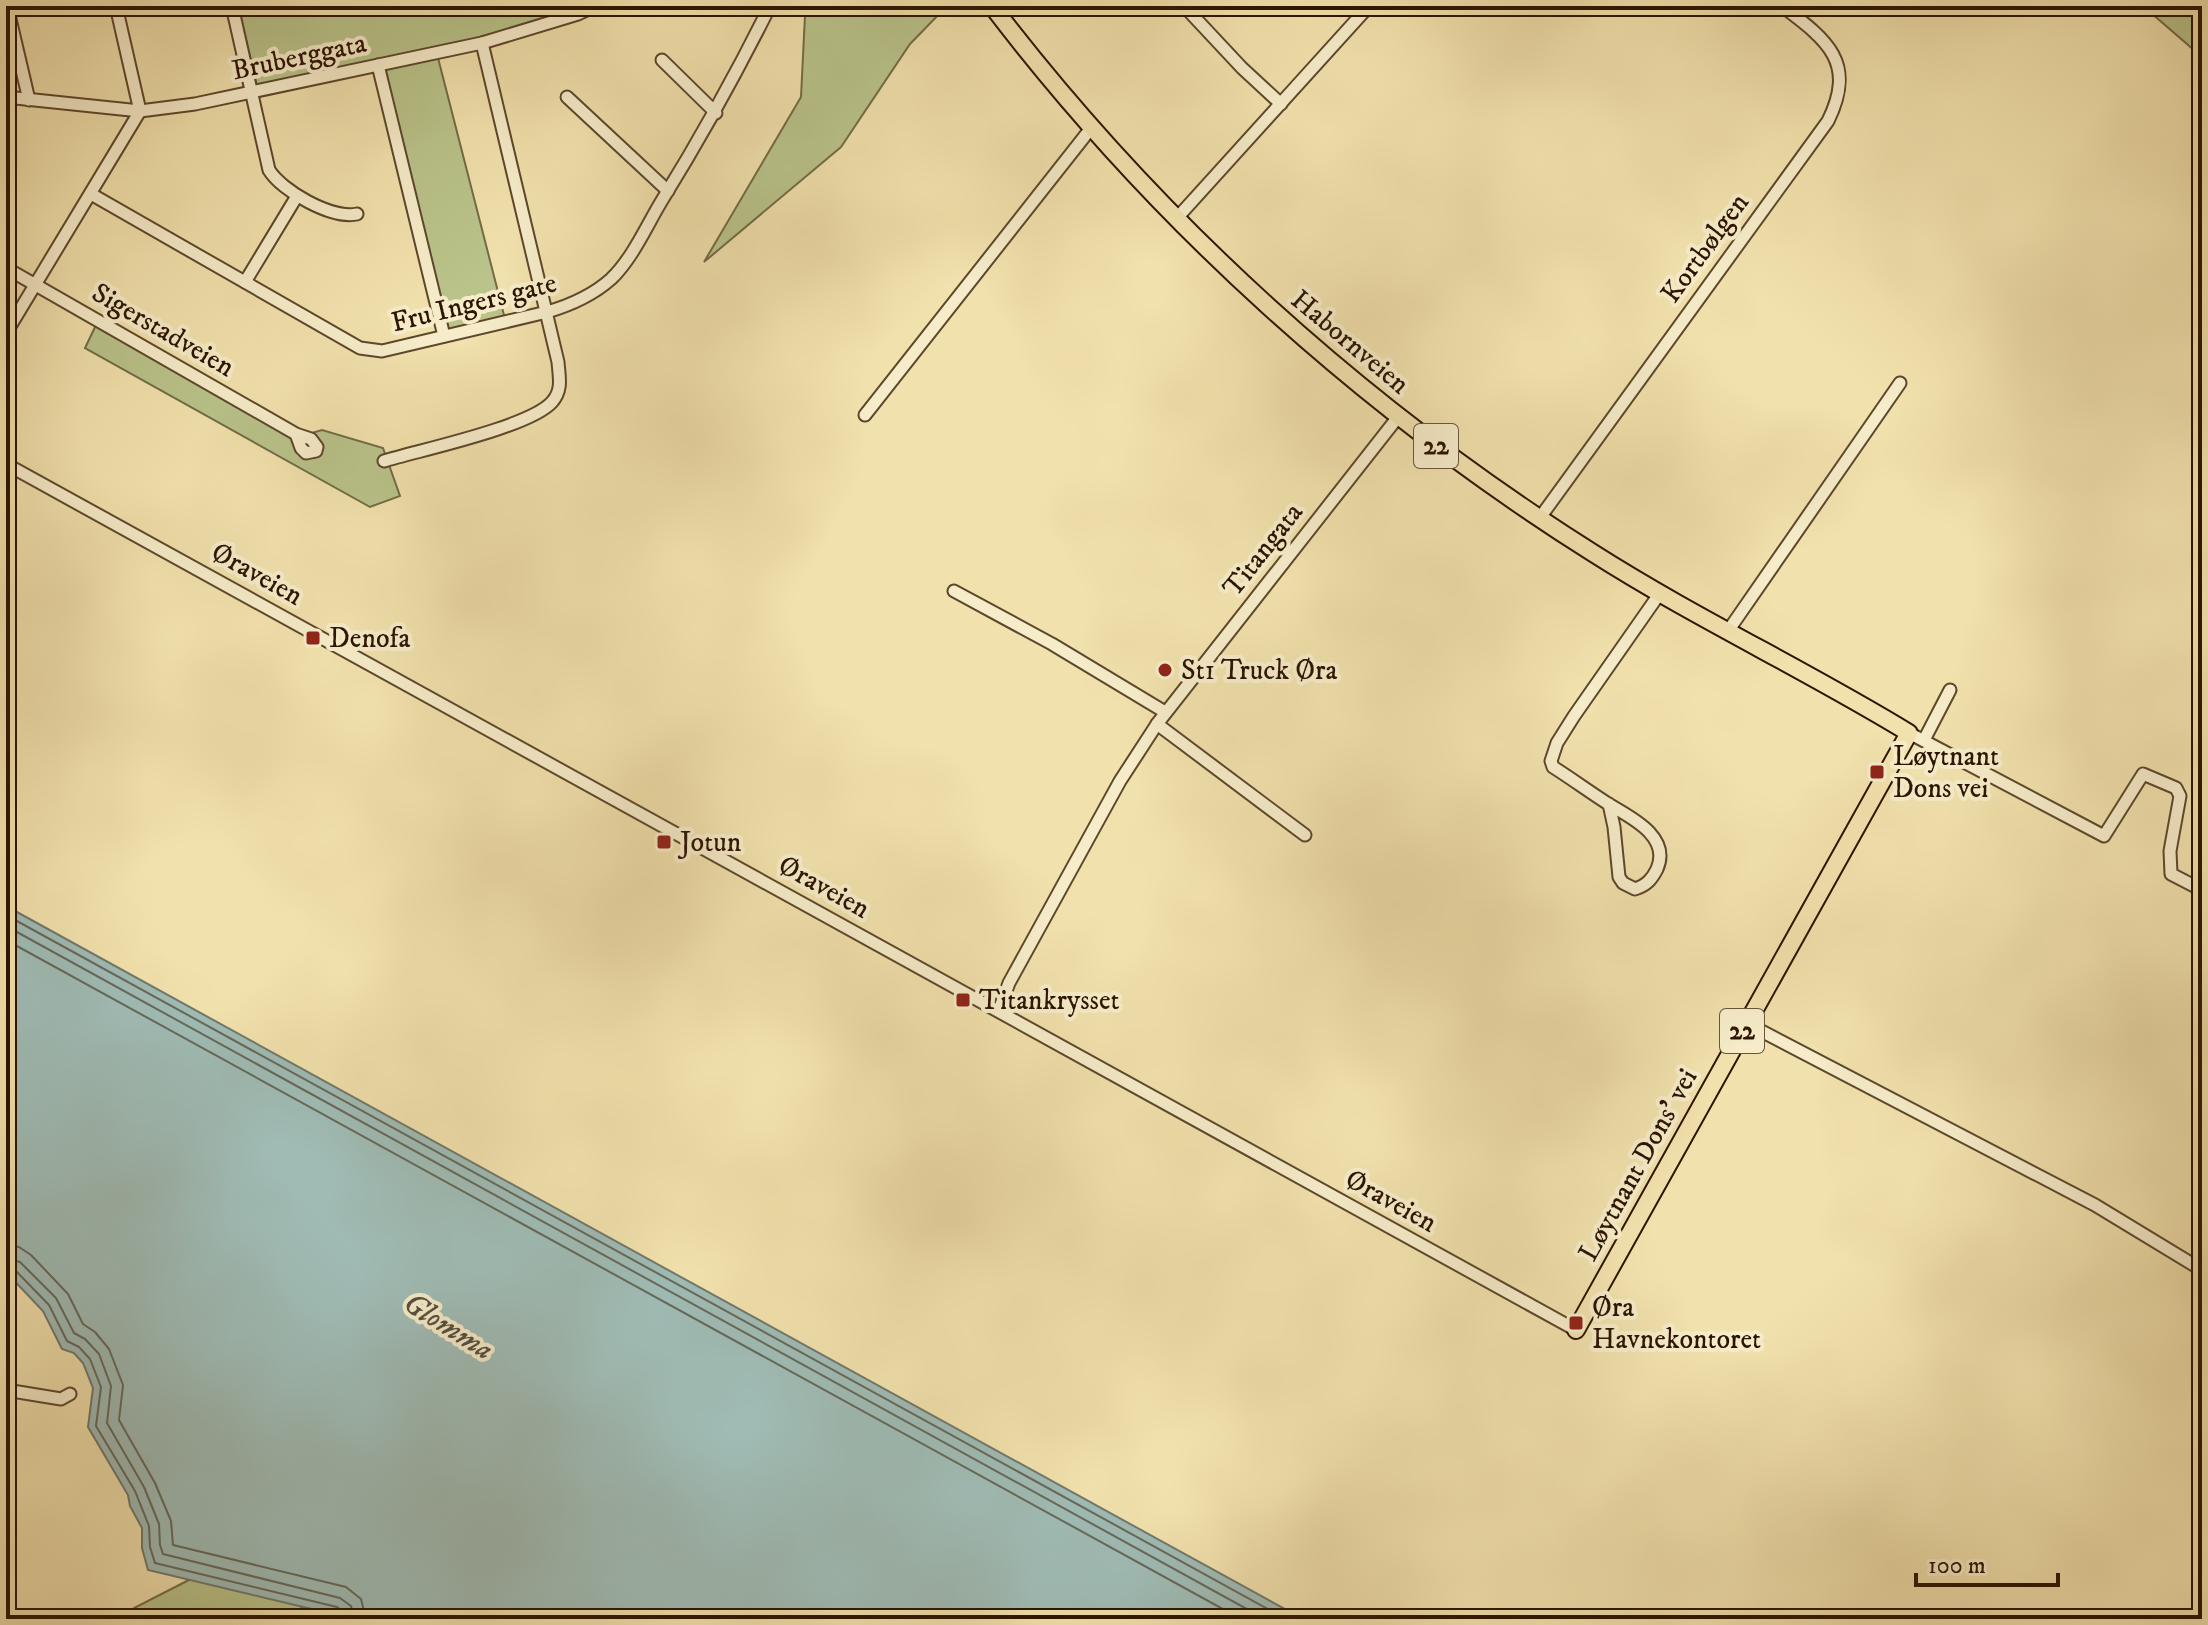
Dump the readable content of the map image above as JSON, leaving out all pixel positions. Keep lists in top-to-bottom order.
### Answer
{
  "streets": {
    "highway": ["Habornveien", "22", "Løytnant Dons' vei"],
    "street": [
      "Bruberggata",
      "Kortbølgen",
      "Fru Ingers gate",
      "Sigerstadveien",
      "Titangata",
      "Øraveien"
    ]
  },
  "crossings": [
    ["Kortbølgen", "Habornveien"],
    ["Habornveien", "Titangata"],
    ["Habornveien", "Løytnant Dons' vei"],
    ["Titangata", "Øraveien"],
    ["Øraveien", "Løytnant Dons' vei"]
  ],
  "water": ["Glomma"],
  "places": {
    "transit": [
      "Denofa",
      "Løytnant Dons vei",
      "Jotun",
      "Titankrysset",
      "Øra Havnekontoret"
    ],
    "other": ["St1 Truck Øra"]
  },
  "scale_bar": "100 m"
}
